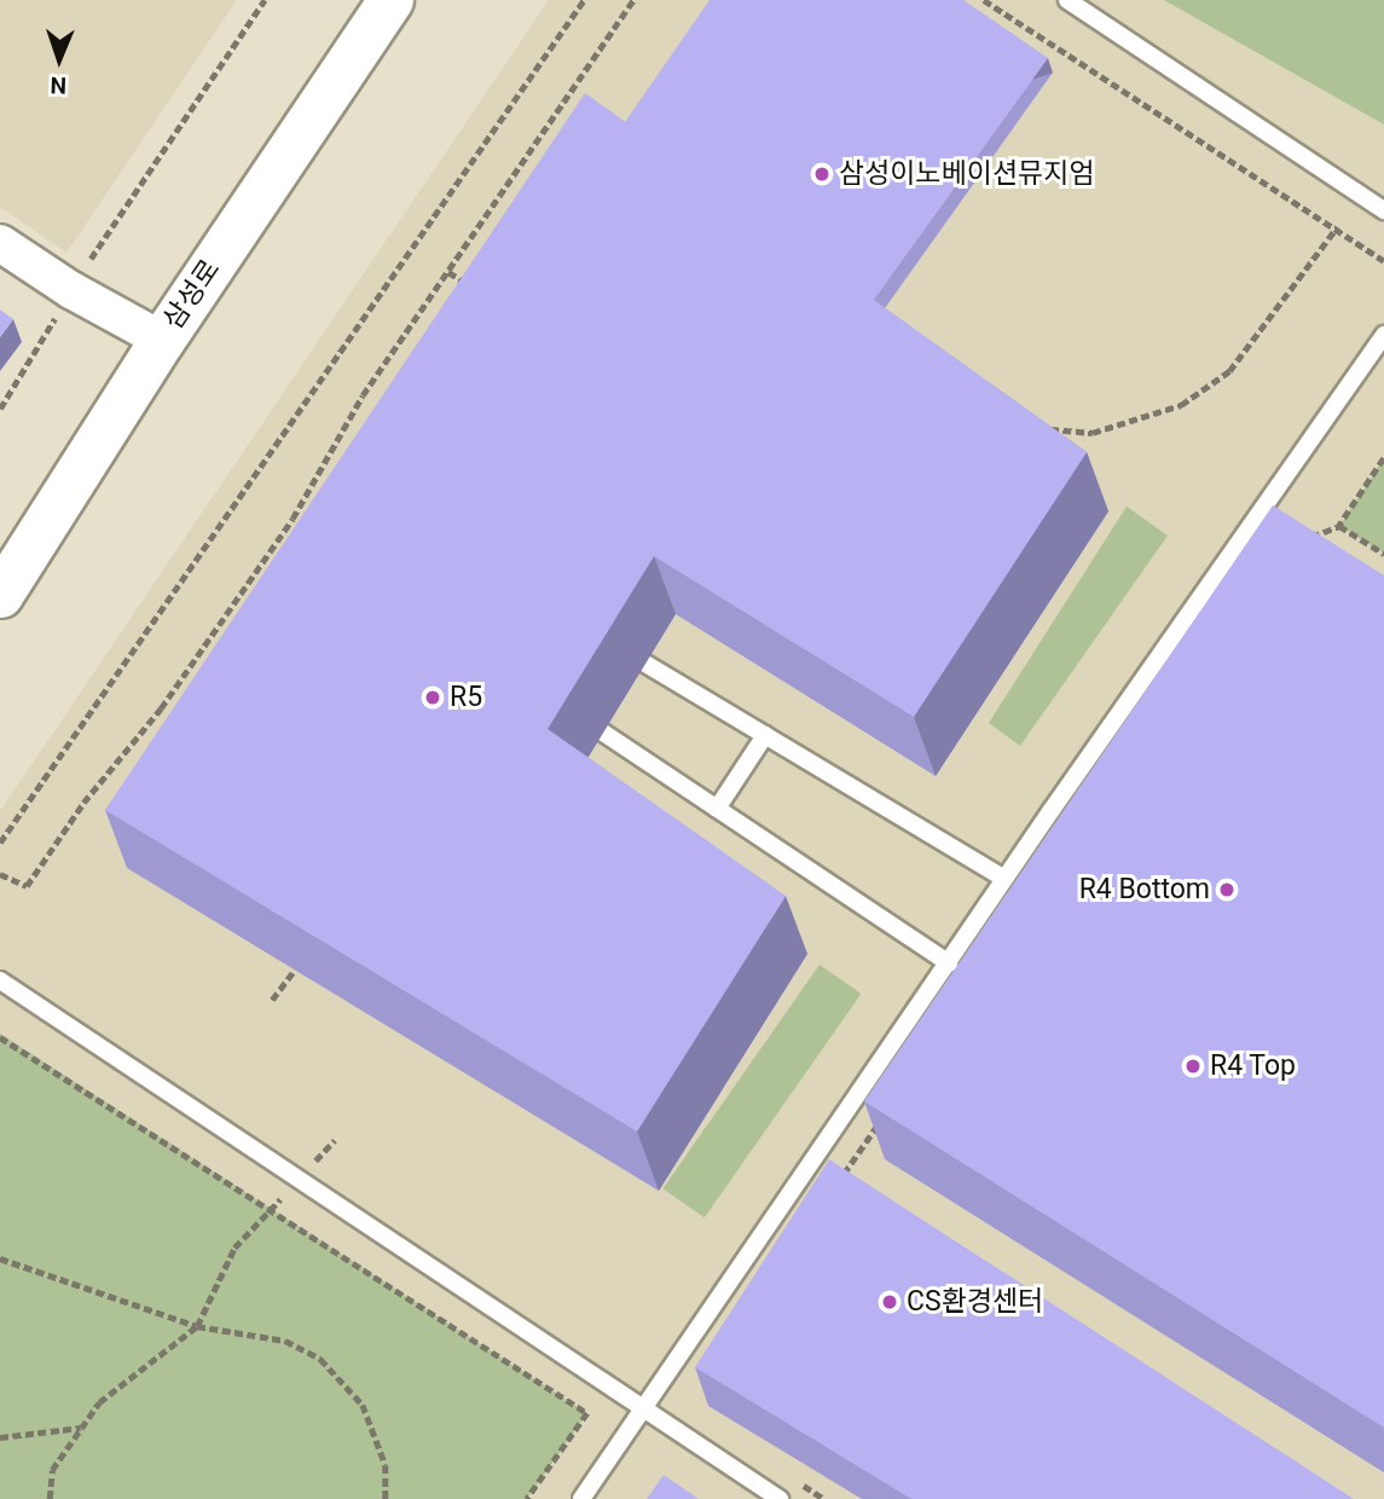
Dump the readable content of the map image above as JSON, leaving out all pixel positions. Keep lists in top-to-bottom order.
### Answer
{
  "streets": {
    "street": ["삼성로"]
  },
  "places": [
    "삼성이노베이션뮤지엄",
    "R5",
    "R4 Bottom",
    "R4 Top",
    "CS환경센터"
  ],
  "north": "bottom"
}
